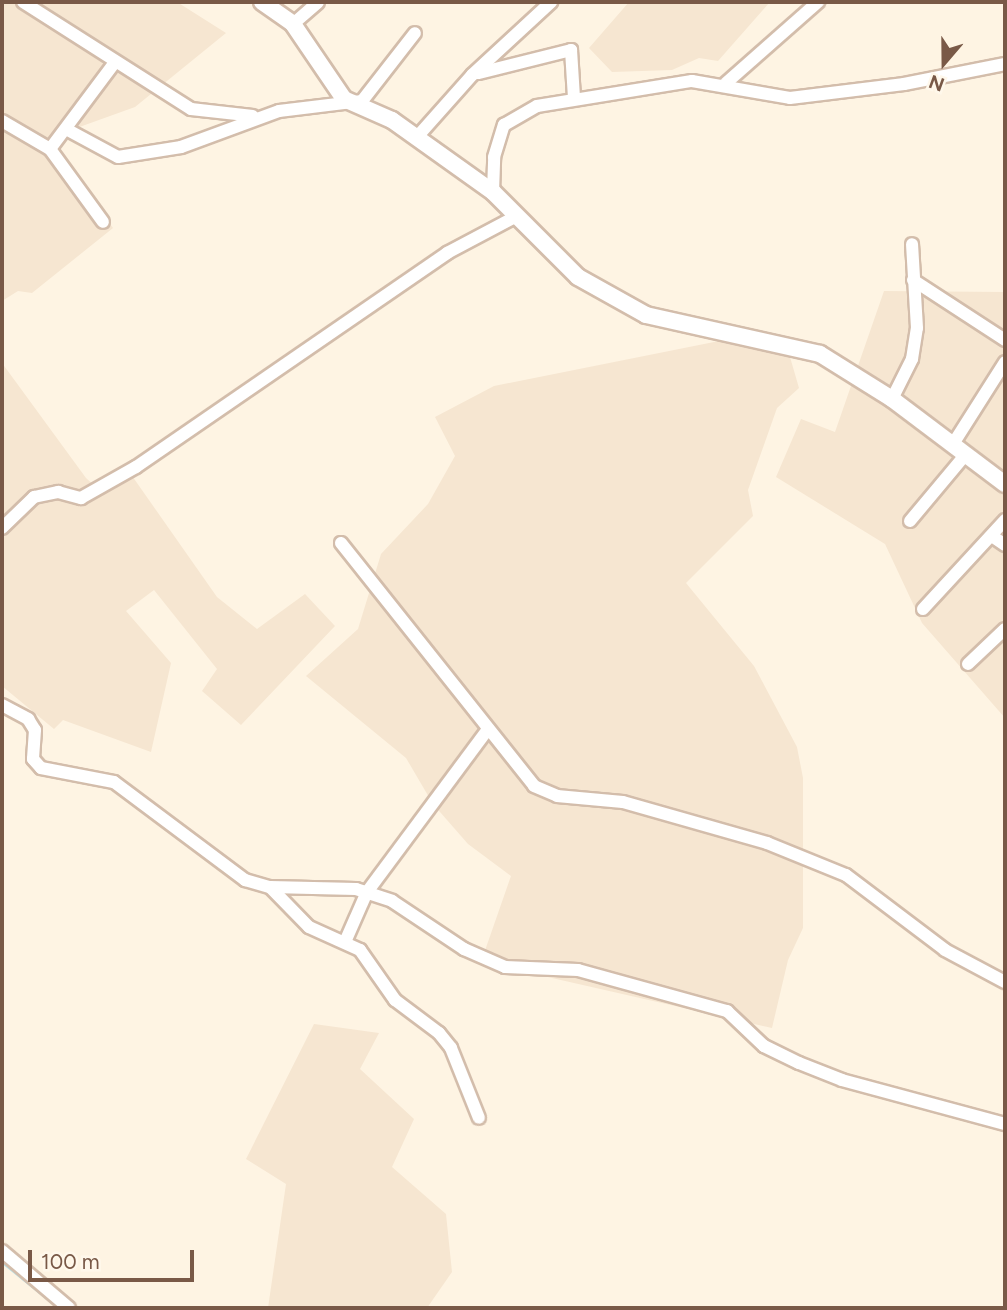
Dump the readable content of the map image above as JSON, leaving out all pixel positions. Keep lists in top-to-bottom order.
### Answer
{
  "scale_bar": "100 m",
  "north": "bottom"
}
